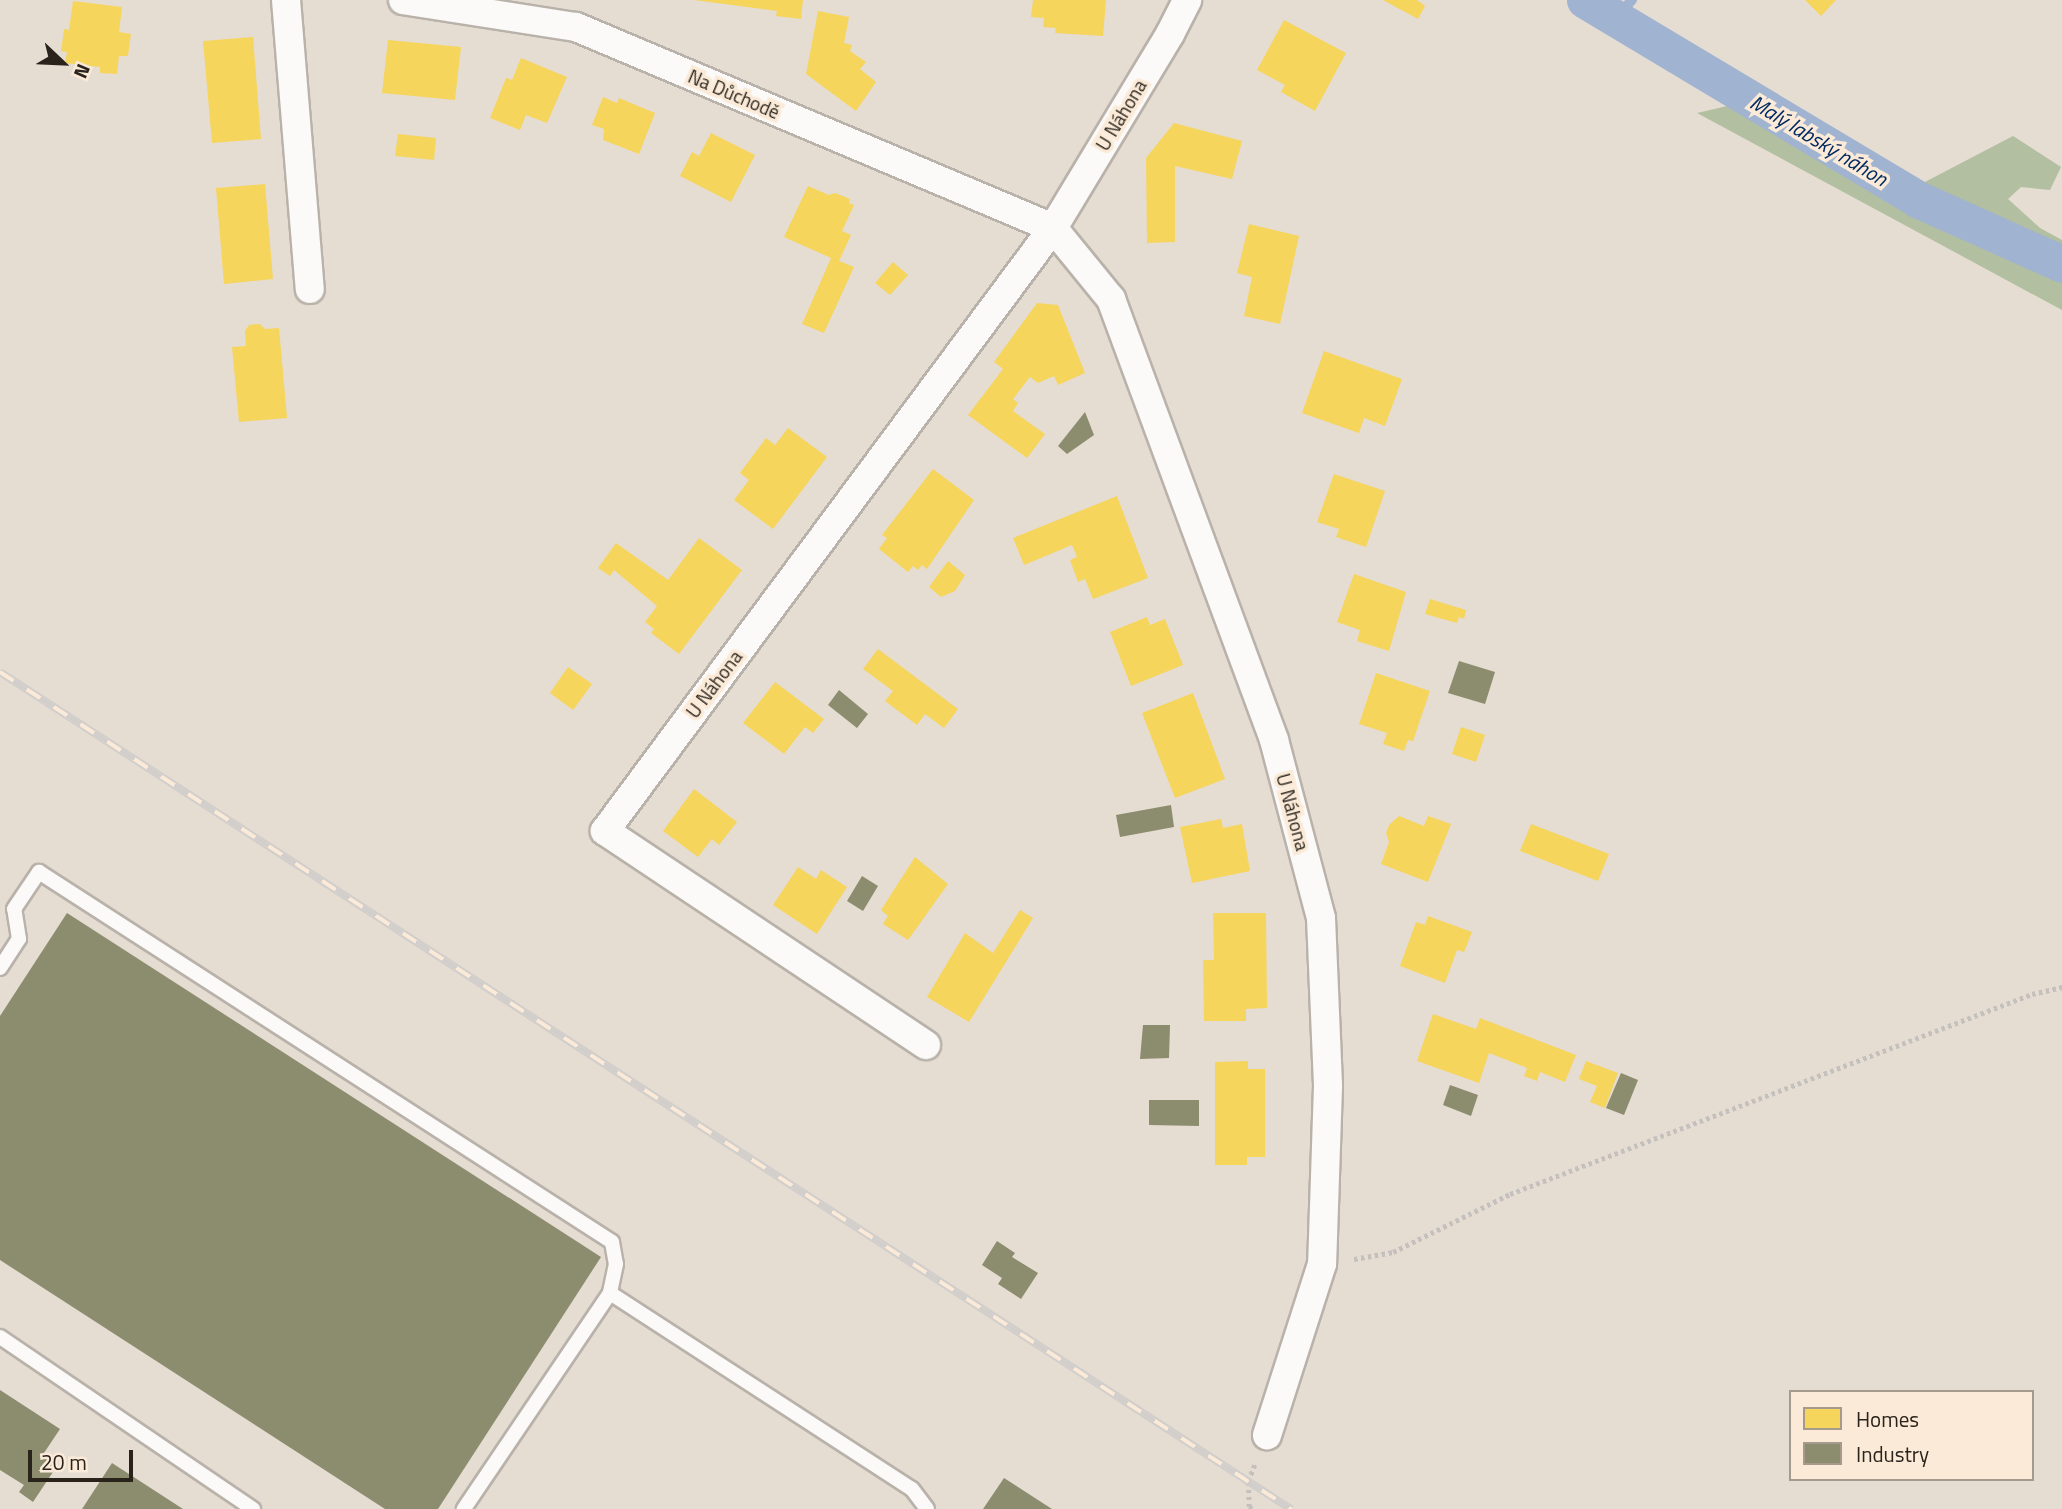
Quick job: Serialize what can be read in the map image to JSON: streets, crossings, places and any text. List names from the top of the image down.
{
  "streets": {
    "street": ["Na Důchodě", "U Náhona"]
  },
  "crossings": [
    ["Na Důchodě", "U Náhona"]
  ],
  "water": ["Malý labský náhon"],
  "legend": ["Homes", "Industry"],
  "scale_bar": "20 m",
  "north": "bottom right"
}
